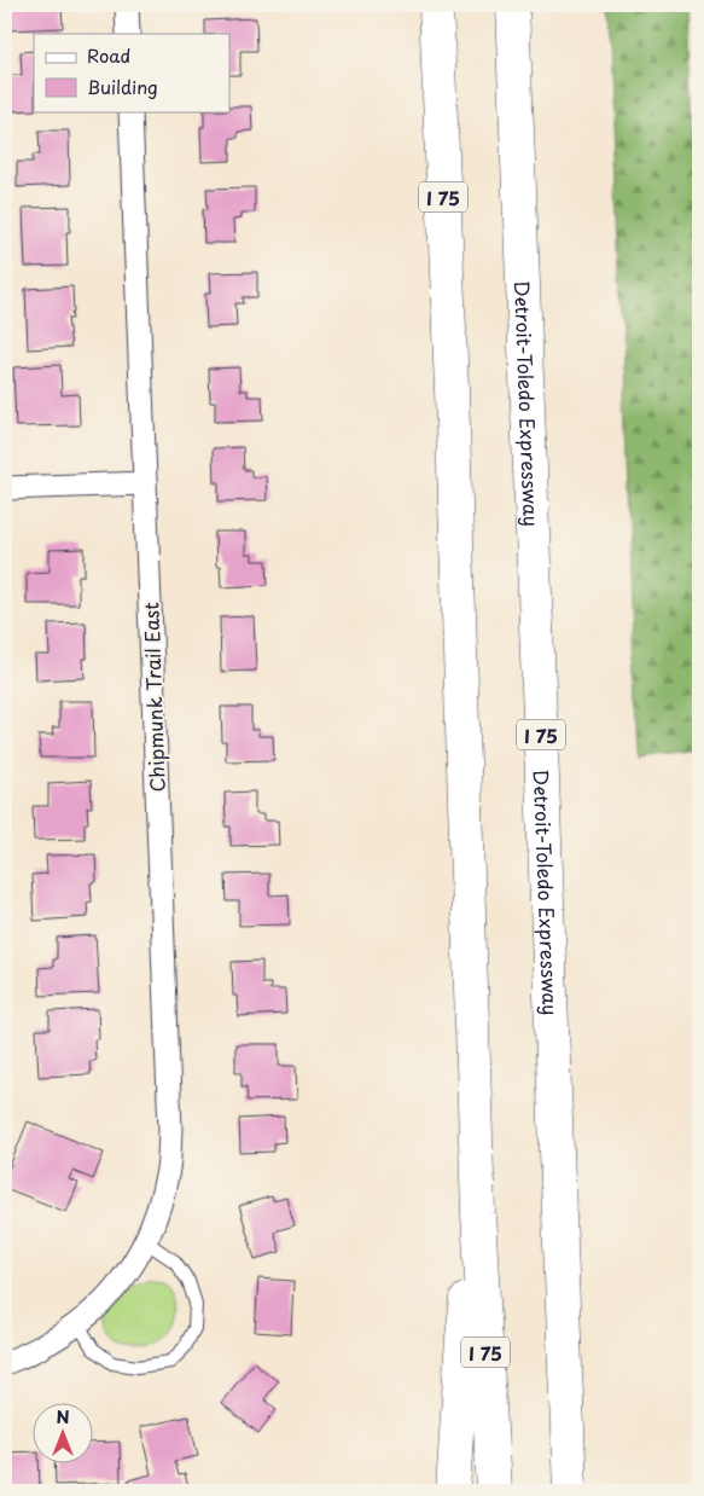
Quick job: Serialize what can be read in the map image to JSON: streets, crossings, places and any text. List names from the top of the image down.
{
  "streets": {
    "highway": ["I 75", "Detroit-Toledo Expressway"],
    "street": ["Chipmunk Trail East"]
  },
  "legend": ["Road", "Building"],
  "north": "top"
}
